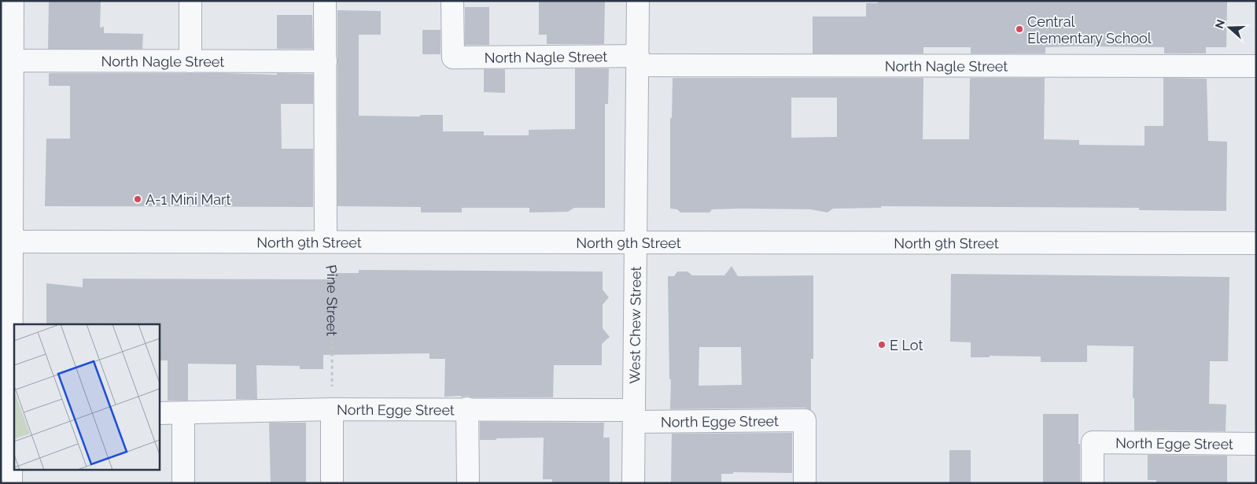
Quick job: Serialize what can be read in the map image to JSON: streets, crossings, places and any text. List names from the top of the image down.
{
  "streets": {
    "street": [
      "North Nagle Street",
      "North 9th Street",
      "West Chew Street",
      "North Egge Street"
    ],
    "path": ["Pine Street"]
  },
  "crossings": [
    ["North Nagle Street", "West Chew Street"],
    ["North 9th Street", "Pine Street"],
    ["North 9th Street", "West Chew Street"],
    ["Pine Street", "North Egge Street"],
    ["West Chew Street", "North Egge Street"]
  ],
  "places": ["Central Elementary School", "A-1 Mini Mart", "E Lot"],
  "north": "left"
}
